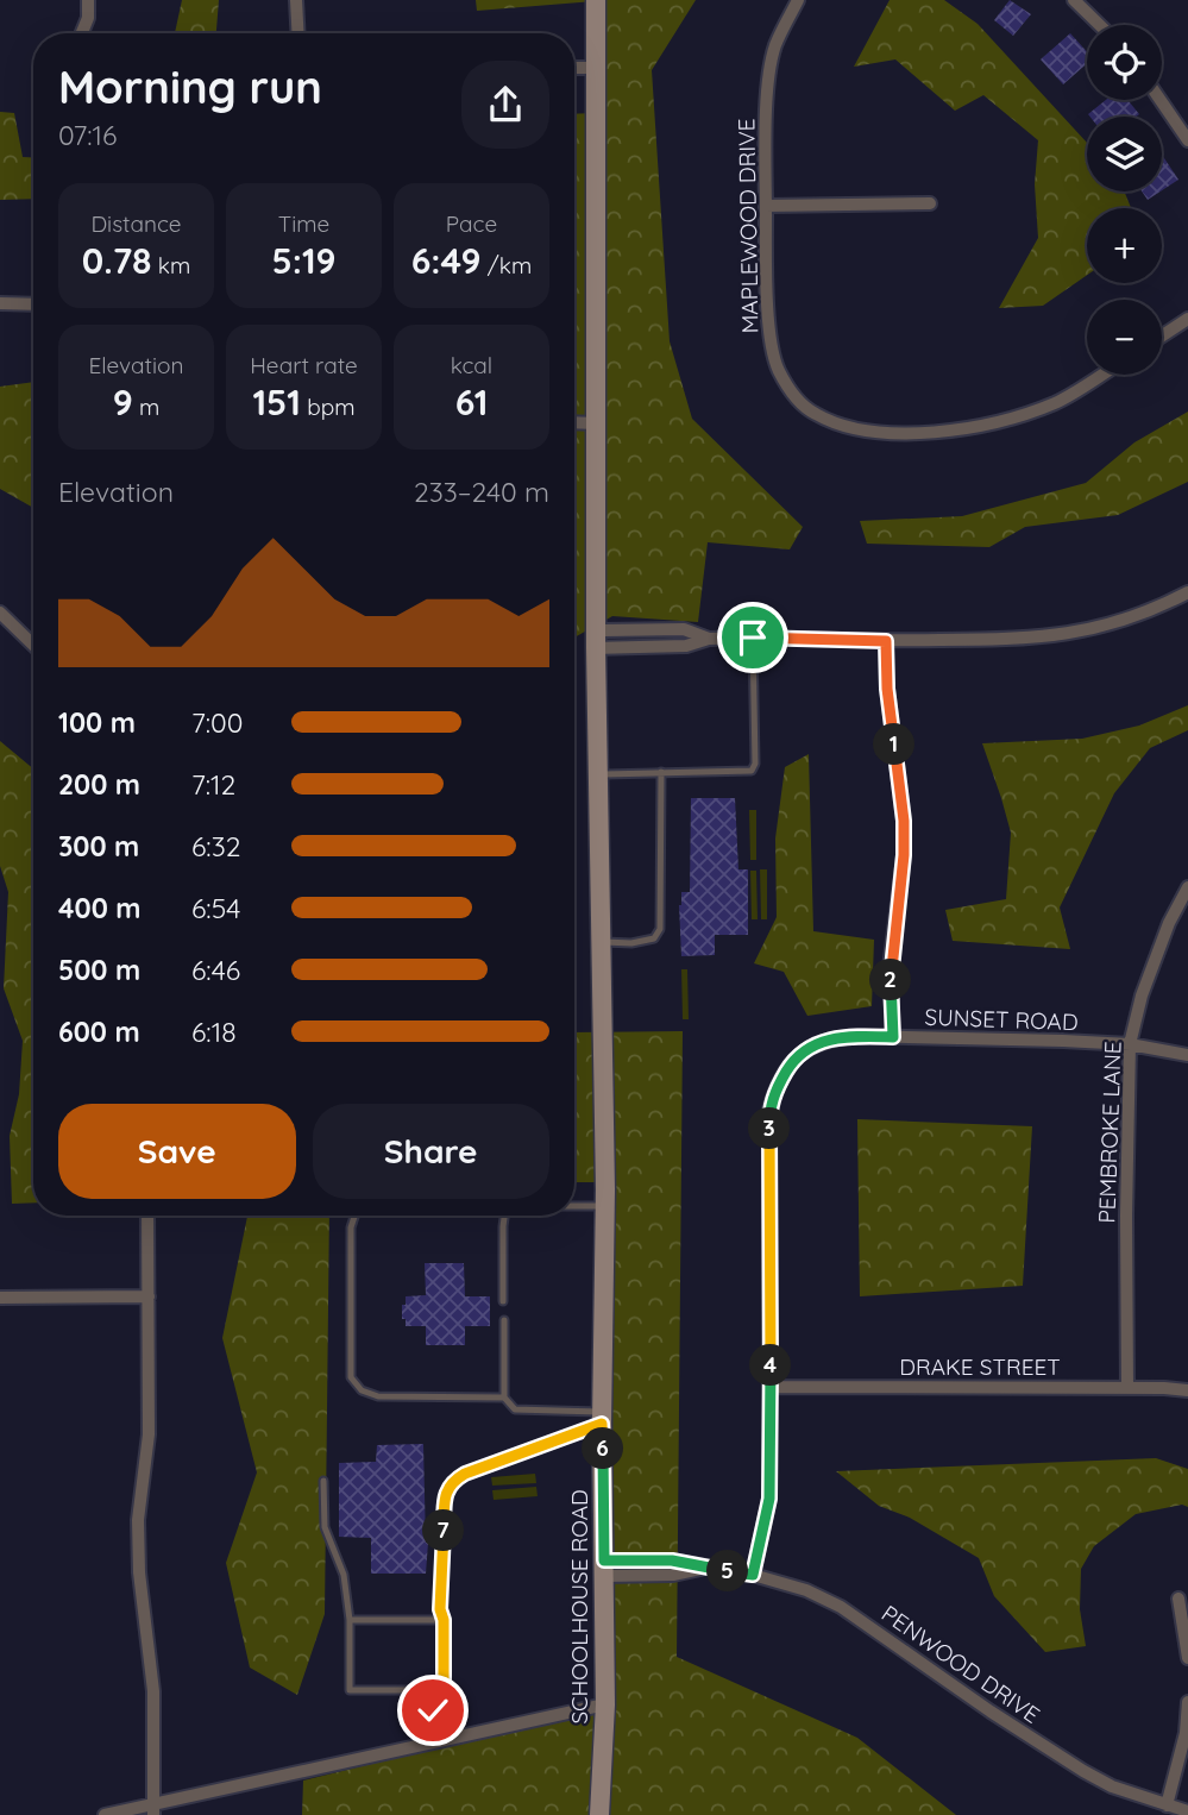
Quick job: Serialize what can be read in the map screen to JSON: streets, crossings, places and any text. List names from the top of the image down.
{
  "streets": {
    "street": [
      "MAPLEWOOD DRIVE",
      "SUNSET ROAD",
      "PEMBROKE LANE",
      "DRAKE STREET",
      "SCHOOLHOUSE ROAD",
      "PENWOOD DRIVE"
    ]
  },
  "crossings": [
    ["SUNSET ROAD", "PEMBROKE LANE"],
    ["SUNSET ROAD", "DRAKE STREET"],
    ["SUNSET ROAD", "PENWOOD DRIVE"],
    ["PEMBROKE LANE", "DRAKE STREET"],
    ["SCHOOLHOUSE ROAD", "PENWOOD DRIVE"]
  ],
  "page": {
    "map_buttons": ["+", "−"],
    "heading": ["Morning run", "07:16"],
    "stats": [
      ["Distance", "0.78 km"],
      ["Time", "5:19"],
      ["Pace", "6:49 /km"],
      ["Elevation", "9 m"],
      ["Heart rate", "151 bpm"],
      ["kcal", "61"]
    ],
    "chart": ["Elevation", "233–240 m"],
    "list": [
      {
        "name": "100 m",
        "note": "7:00"
      },
      {
        "name": "200 m",
        "note": "7:12"
      },
      {
        "name": "300 m",
        "note": "6:32"
      },
      {
        "name": "400 m",
        "note": "6:54"
      },
      {
        "name": "500 m",
        "note": "6:46"
      },
      {
        "name": "600 m",
        "note": "6:18"
      }
    ],
    "pins": [
      "1",
      "2",
      "3",
      "4",
      "6",
      "7",
      "5"
    ],
    "buttons": ["Save", "Share"]
  }
}
